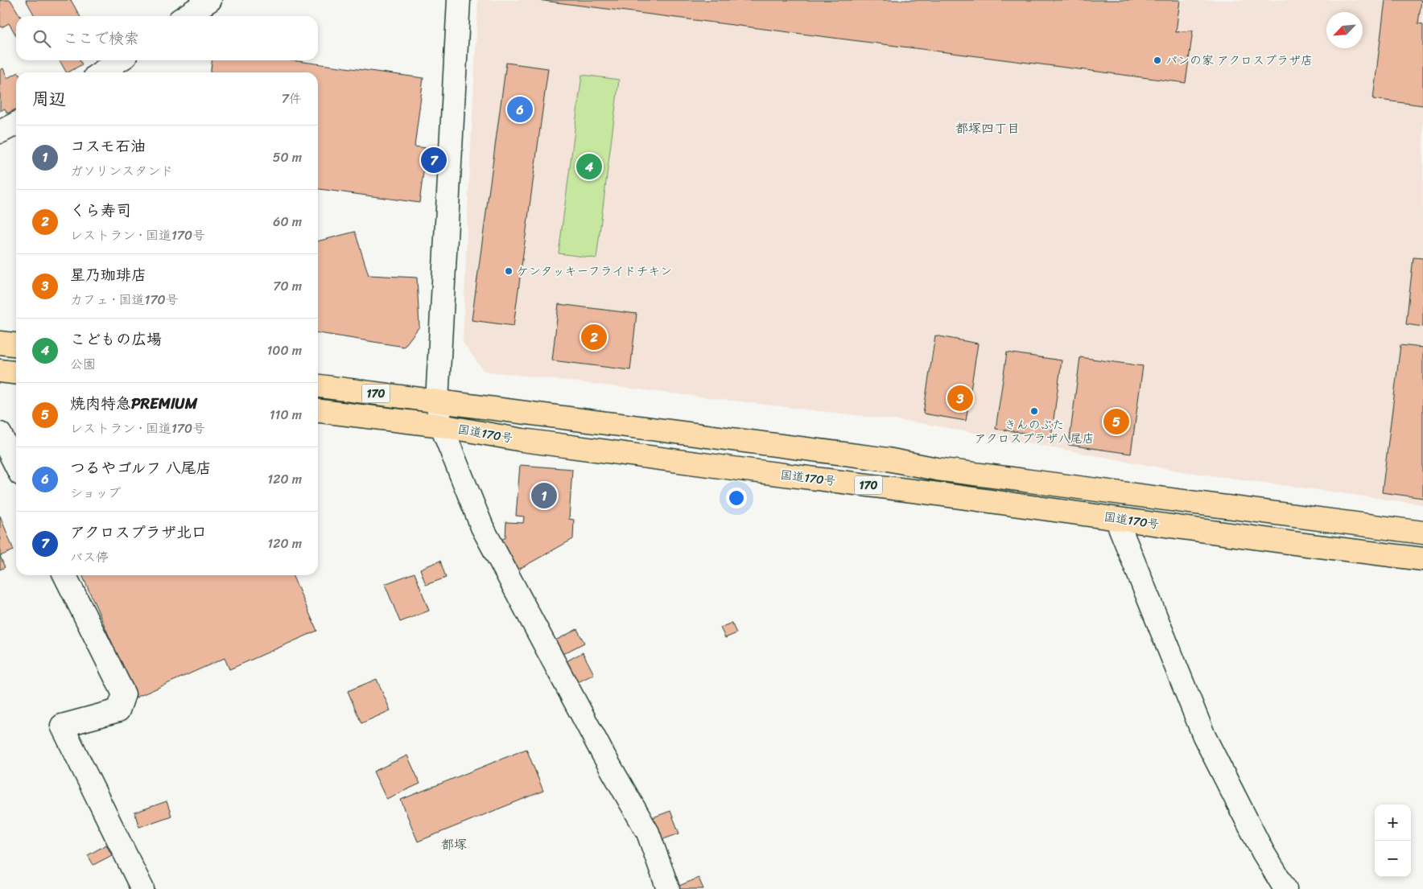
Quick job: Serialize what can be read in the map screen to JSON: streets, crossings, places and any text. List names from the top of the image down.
{
  "streets": {
    "highway": ["170", "国道170号"]
  },
  "districts": ["都塚四丁目", "都塚"],
  "places": ["パンの家 アクロスプラザ店", "ケンタッキーフライドチキン", "きんのぶた アクロスプラザ八尾店"],
  "north": "bottom left",
  "page": {
    "search": "ここで検索",
    "heading": ["周辺", "7件"],
    "pins": [
      "6",
      "7",
      "4",
      "2",
      "3",
      "5",
      "1"
    ],
    "list": [
      {
        "mark": "1",
        "name": "コスモ石油",
        "note": "ガソリンスタンド",
        "value": "50 m"
      },
      {
        "mark": "2",
        "name": "くら寿司",
        "note": "レストラン · 国道170号",
        "value": "60 m"
      },
      {
        "mark": "3",
        "name": "星乃珈琲店",
        "note": "カフェ · 国道170号",
        "value": "70 m"
      },
      {
        "mark": "4",
        "name": "こどもの広場",
        "note": "公園",
        "value": "100 m"
      },
      {
        "mark": "5",
        "name": "焼肉特急PREMIUM",
        "note": "レストラン · 国道170号",
        "value": "110 m"
      },
      {
        "mark": "6",
        "name": "つるやゴルフ 八尾店",
        "note": "ショップ",
        "value": "120 m"
      },
      {
        "mark": "7",
        "name": "アクロスプラザ北口",
        "note": "バス停",
        "value": "120 m"
      }
    ],
    "map_buttons": ["+", "−"]
  }
}
